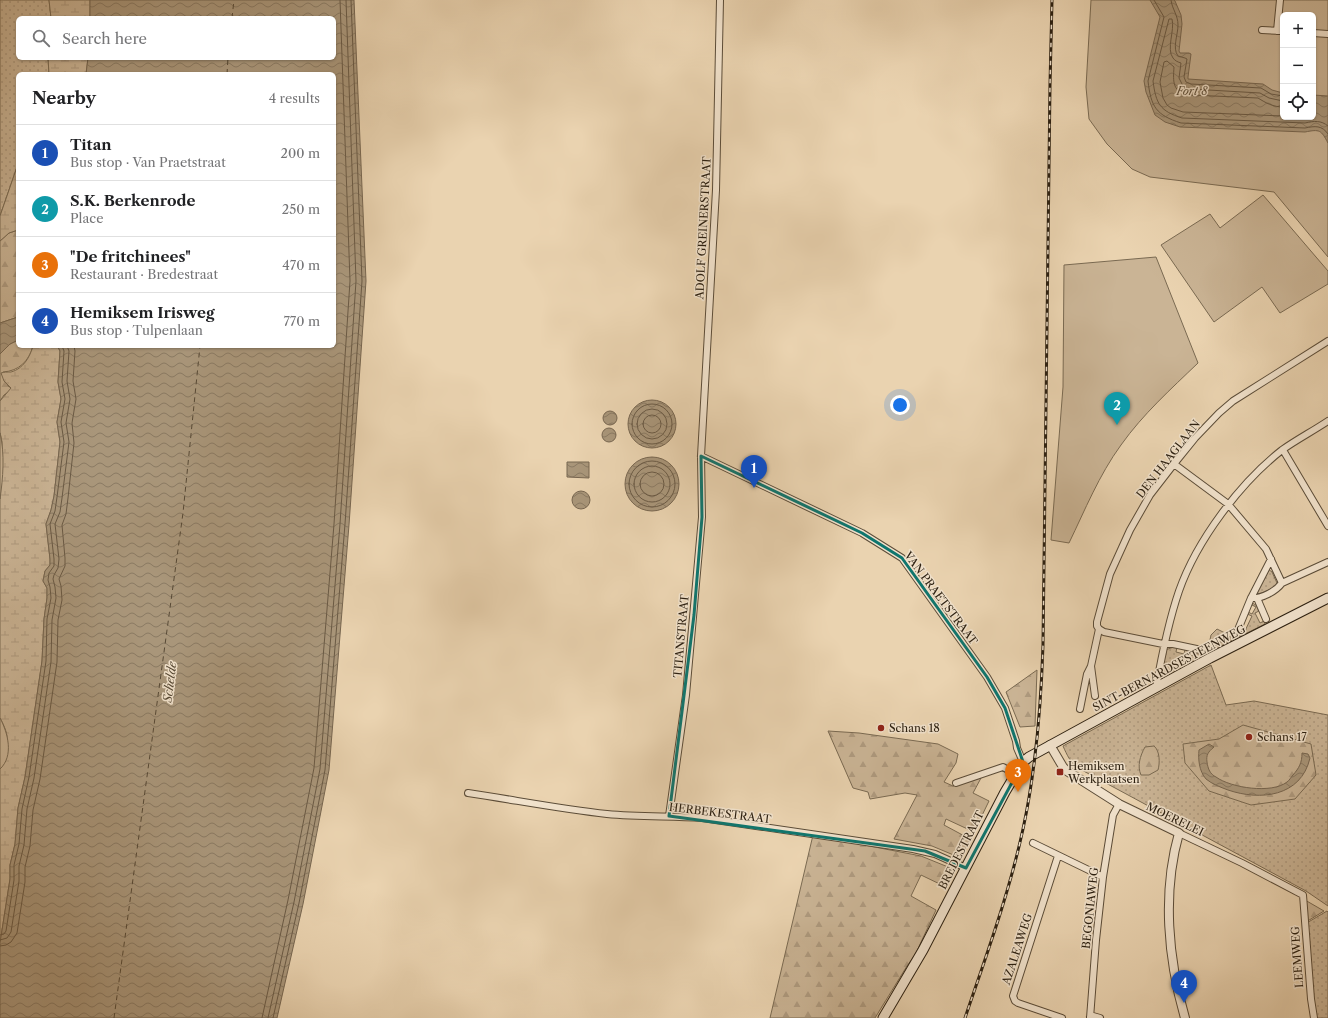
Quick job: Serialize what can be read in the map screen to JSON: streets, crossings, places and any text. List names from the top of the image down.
{
  "streets": {
    "main road": ["SINT-BERNARDSESTEENWEG", "BREDESTRAAT"],
    "street": [
      "ADOLF GREINERSTRAAT",
      "DEN HAAGLAAN",
      "VAN PRAETSTRAAT",
      "TITANSTRAAT",
      "HERBEKESTRAAT",
      "MOERELEI",
      "BEGONIAWEG",
      "AZALEAWEG",
      "LEEMWEG"
    ]
  },
  "crossings": [
    ["ADOLF GREINERSTRAAT", "VAN PRAETSTRAAT"],
    ["ADOLF GREINERSTRAAT", "TITANSTRAAT"],
    ["VAN PRAETSTRAAT", "TITANSTRAAT"],
    ["VAN PRAETSTRAAT", "SINT-BERNARDSESTEENWEG"],
    ["VAN PRAETSTRAAT", "BREDESTRAAT"],
    ["TITANSTRAAT", "HERBEKESTRAAT"],
    ["SINT-BERNARDSESTEENWEG", "MOERELEI"],
    ["SINT-BERNARDSESTEENWEG", "BREDESTRAAT"],
    ["HERBEKESTRAAT", "BREDESTRAAT"],
    ["MOERELEI", "BEGONIAWEG"],
    ["MOERELEI", "LEEMWEG"]
  ],
  "water": ["Schelde"],
  "parks": ["Fort 8"],
  "places": {
    "other": ["Schans 18", "Schans 17"],
    "transit": ["Hemiksem Werkplaatsen"]
  },
  "page": {
    "map_buttons": ["+", "−"],
    "search": "Search here",
    "heading": ["Nearby", "4 results"],
    "list": [
      {
        "mark": "1",
        "name": "Titan",
        "note": "Bus stop · Van Praetstraat",
        "value": "200 m"
      },
      {
        "mark": "2",
        "name": "S.K. Berkenrode",
        "note": "Place",
        "value": "250 m"
      },
      {
        "mark": "3",
        "name": "\"De fritchinees\"",
        "note": "Restaurant · Bredestraat",
        "value": "470 m"
      },
      {
        "mark": "4",
        "name": "Hemiksem Irisweg",
        "note": "Bus stop · Tulpenlaan",
        "value": "770 m"
      }
    ],
    "pins": [
      "2",
      "1",
      "3",
      "4"
    ]
  }
}
